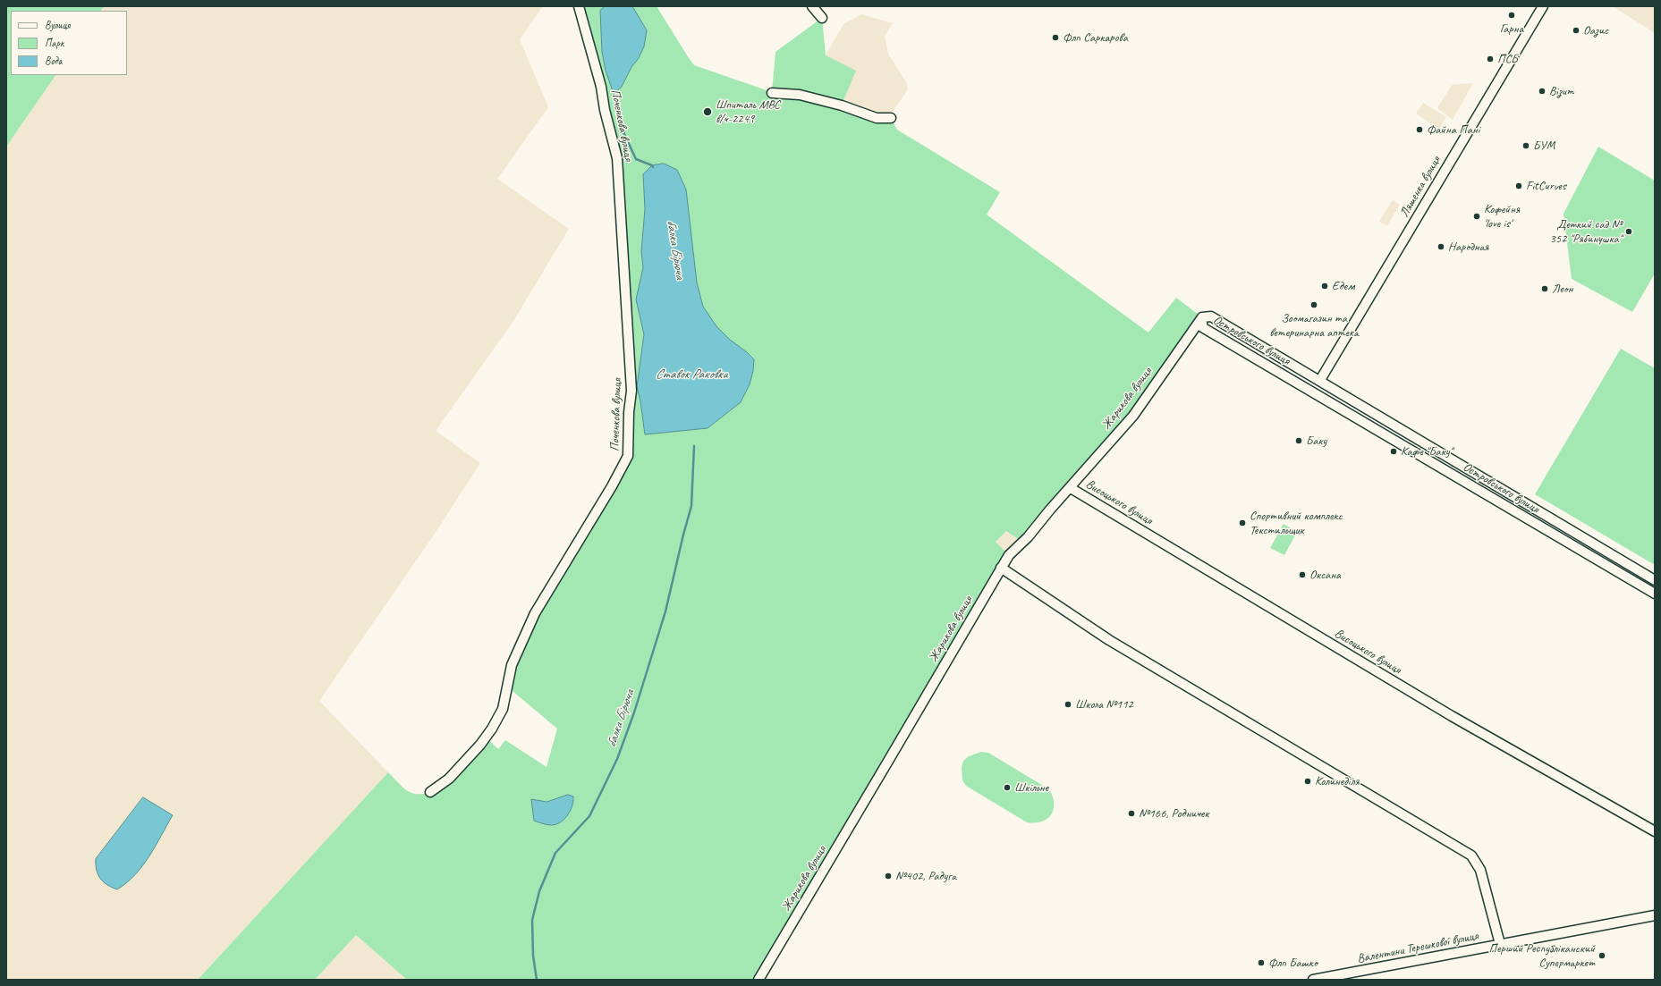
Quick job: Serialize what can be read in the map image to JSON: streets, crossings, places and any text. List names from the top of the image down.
{
  "streets": {
    "street": [
      "Поченкова вулиця",
      "Ляшенка вулиця",
      "Островського вулиця",
      "Жарикова вулиця",
      "Висоцького вулиця",
      "Валентини Терешкової вулиця"
    ]
  },
  "crossings": [
    ["Ляшенка вулиця", "Островського вулиця"],
    ["Островського вулиця", "Жарикова вулиця"],
    ["Жарикова вулиця", "Висоцького вулиця"]
  ],
  "water": ["балка Бірюча", "Ставок Раковка"],
  "places": [
    "Гарна",
    "Оазис",
    "Флп Саркарова",
    "ПСБ",
    "Візит",
    "Шпиталь МВС в/ч-2249",
    "Файна Пані",
    "БУМ",
    "FitCurves",
    "Кофейня 'love is'",
    "Деткий сад № 352 \"Рябинушка\"",
    "Народная",
    "Едем",
    "Леон",
    "Зоомагазин та ветеринарна аптека",
    "Баку",
    "Кафе \"Баку\"",
    "Спортивний комплекс Текстильщик",
    "Оксана",
    "Школа №112",
    "Колинеділя",
    "Шкільне",
    "№166, Родничек",
    "№402, Радуга",
    "Перший Республiканский Супермаркет",
    "Флп Башко"
  ],
  "legend": ["Вулиця", "Парк", "Вода"]
}
